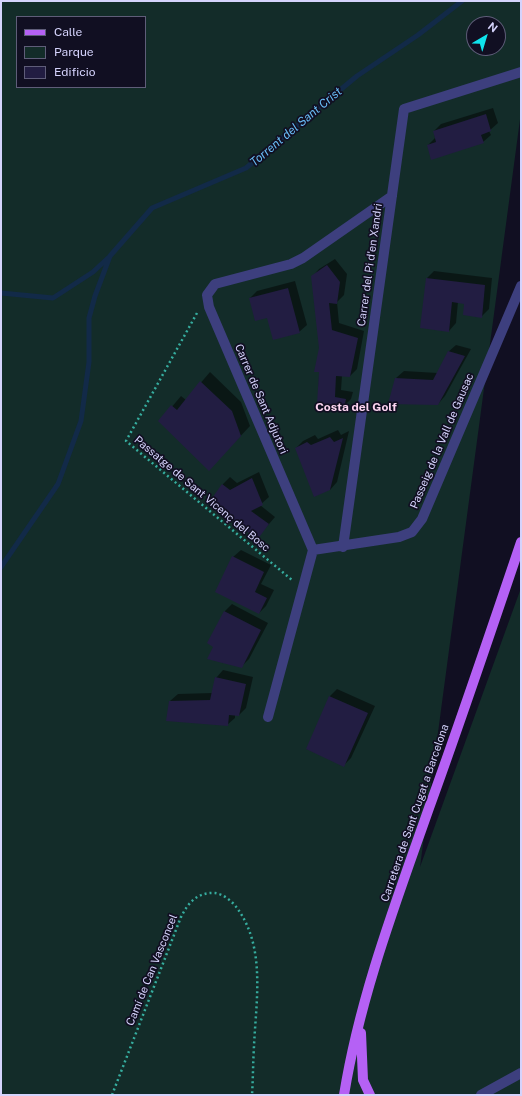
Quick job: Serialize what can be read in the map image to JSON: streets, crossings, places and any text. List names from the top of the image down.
{
  "streets": {
    "main road": ["Carretera de Sant Cugat a Barcelona"],
    "street": ["Carrer del Pi d'en Xandri", "Carrer de Sant Adjutori", "Passeig de la Vall de Gausac"],
    "path": ["Passatge de Sant Vicenç del Bosc", "Camí de Can Vasconcel"]
  },
  "crossings": [
    ["Carrer del Pi d'en Xandri", "Passeig de la Vall de Gausac"],
    ["Carrer de Sant Adjutori", "Passeig de la Vall de Gausac"],
    ["Carrer de Sant Adjutori", "Passatge de Sant Vicenç del Bosc"]
  ],
  "districts": ["Costa del Golf"],
  "water": ["Torrent del Sant Crist"],
  "legend": ["Calle", "Parque", "Edificio"],
  "north": "top right"
}
